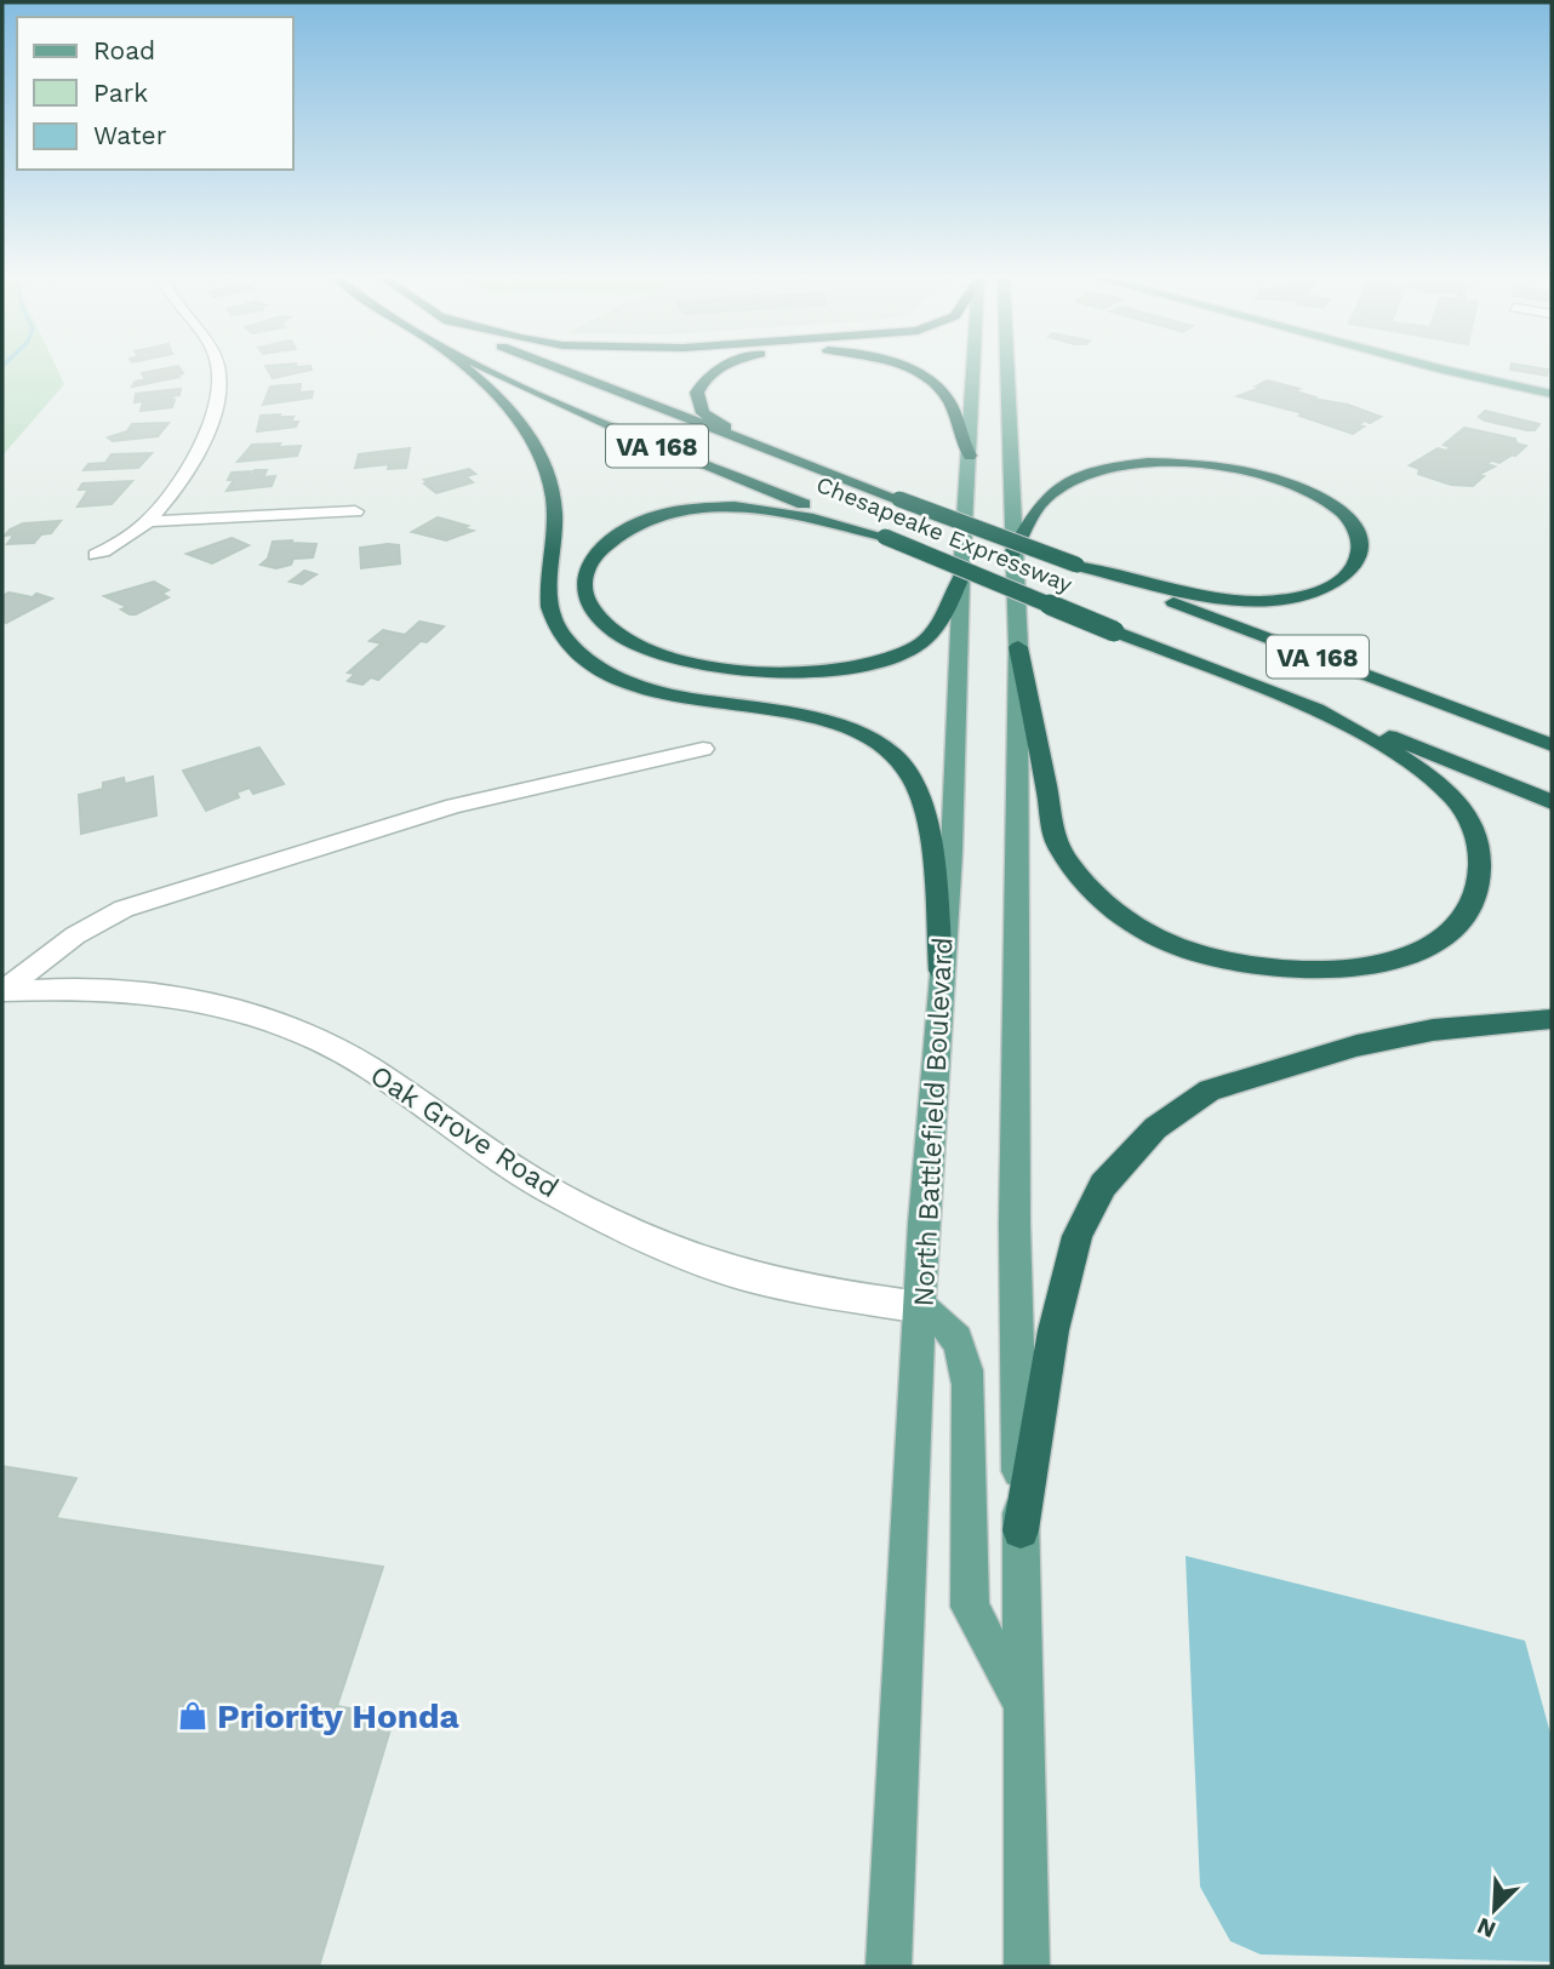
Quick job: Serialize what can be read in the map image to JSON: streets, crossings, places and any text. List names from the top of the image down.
{
  "streets": {
    "highway": ["VA 168", "Chesapeake Expressway"],
    "main road": ["North Battlefield Boulevard"],
    "street": ["Oak Grove Road"]
  },
  "crossings": [
    ["North Battlefield Boulevard", "Oak Grove Road"]
  ],
  "places": {
    "shop": ["Priority Honda"]
  },
  "legend": ["Road", "Park", "Water"],
  "north": "bottom left"
}
